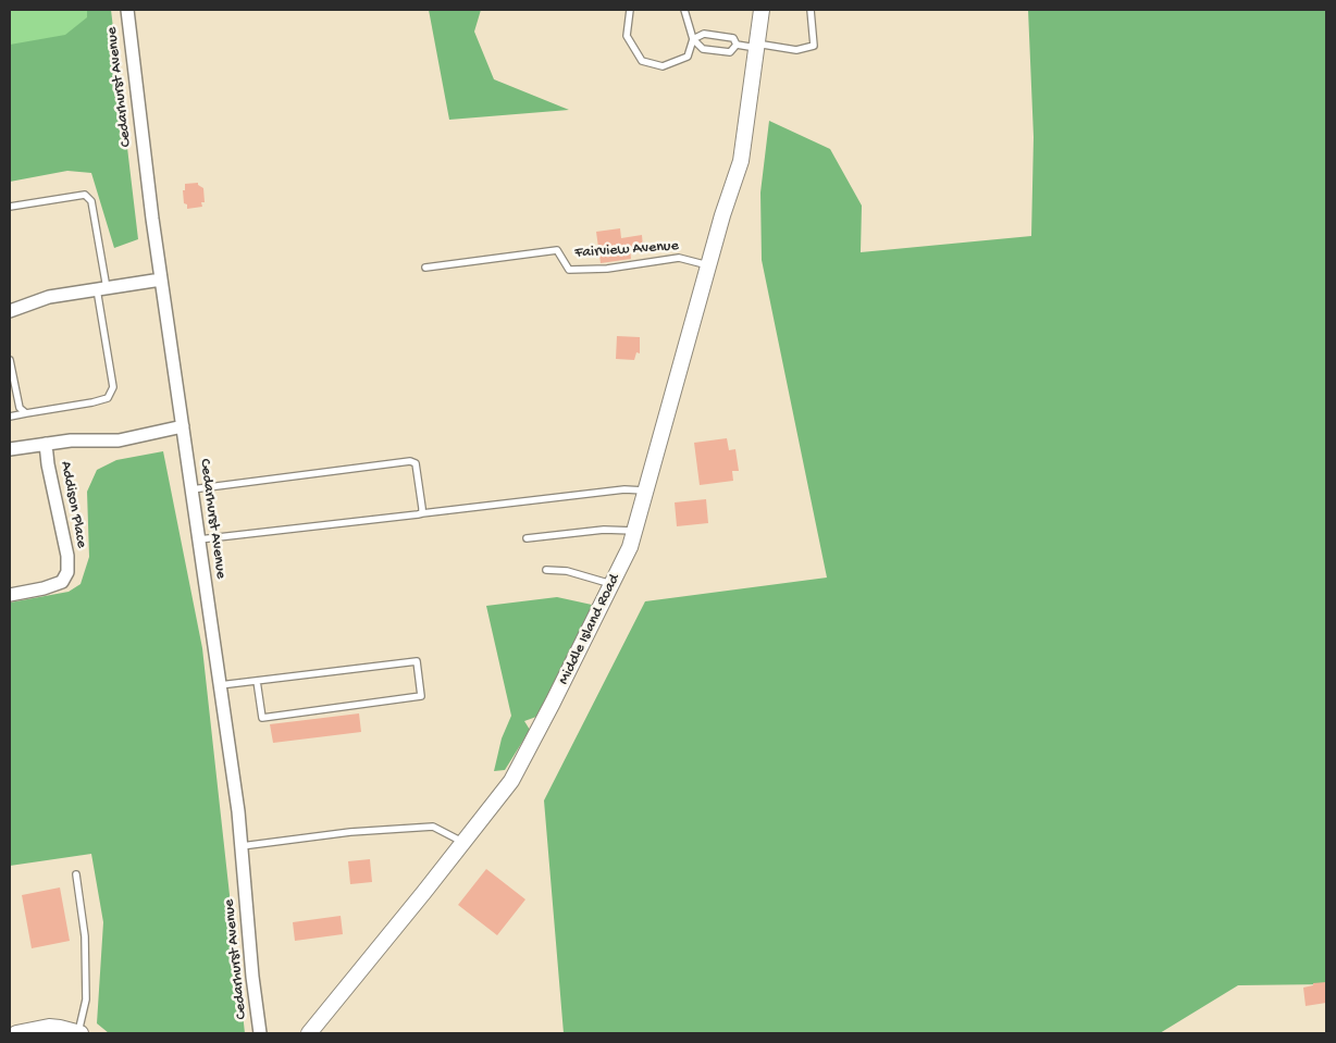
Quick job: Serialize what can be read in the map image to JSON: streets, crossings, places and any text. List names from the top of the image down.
{
  "streets": {
    "street": ["Cedarhurst Avenue", "Addison Place", "Middle Island Road"],
    "lane": ["Fairview Avenue"]
  },
  "crossings": [
    ["Cedarhurst Avenue", "Addison Place"],
    ["Fairview Avenue", "Middle Island Road"]
  ]
}
